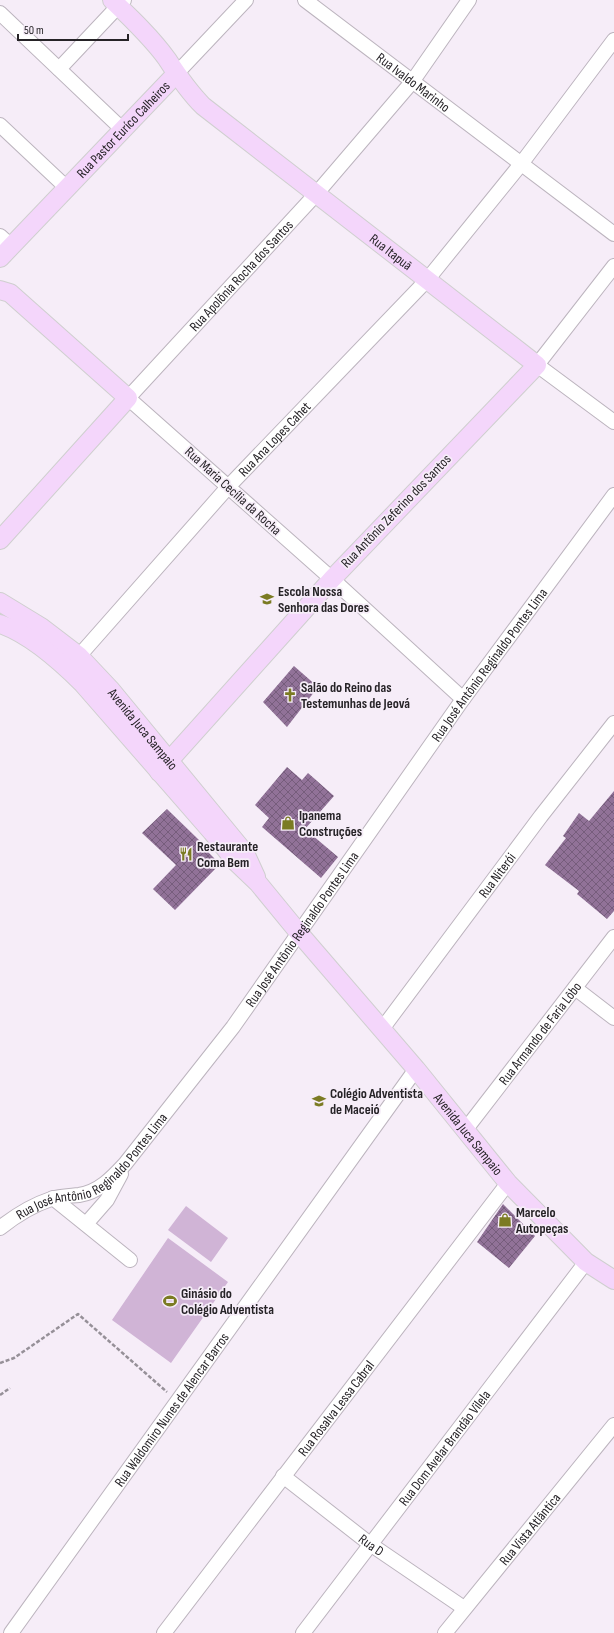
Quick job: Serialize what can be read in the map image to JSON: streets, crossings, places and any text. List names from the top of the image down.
{
  "streets": {
    "main road": [
      "Rua Pastor Euríco Calheiros",
      "Rua Itapuã",
      "Rua Apolônia Rocha dos Santos",
      "Rua Maria Cecília da Rocha",
      "Rua Antônio Zeferino dos Santos",
      "Avenida Juca Sampaio"
    ],
    "street": [
      "Rua Ivaldo Marinho",
      "Rua Ana Lopes Cahet",
      "Rua José Antônio Reginaldo Pontes Lima",
      "Rua Niterói",
      "Rua Armando de Faria Lôbo",
      "Rua Rosalva Lessa Cabral",
      "Rua Waldomiro Nunes de Alencar Barros",
      "Rua Dom Avelar Brandão Vilela",
      "Rua Vista Atlântica",
      "Rua D"
    ]
  },
  "crossings": [
    ["Rua Ivaldo Marinho", "Rua Apolônia Rocha dos Santos"],
    ["Rua Pastor Euríco Calheiros", "Rua Itapuã"],
    ["Rua Itapuã", "Rua Apolônia Rocha dos Santos"],
    ["Rua Itapuã", "Rua Ana Lopes Cahet"],
    ["Rua Itapuã", "Rua Antônio Zeferino dos Santos"],
    ["Rua Apolônia Rocha dos Santos", "Rua Maria Cecília da Rocha"],
    ["Rua Ana Lopes Cahet", "Rua Maria Cecília da Rocha"],
    ["Rua Ana Lopes Cahet", "Avenida Juca Sampaio"],
    ["Rua Maria Cecília da Rocha", "Rua Antônio Zeferino dos Santos"],
    ["Rua Maria Cecília da Rocha", "Rua José Antônio Reginaldo Pontes Lima"],
    ["Rua Antônio Zeferino dos Santos", "Avenida Juca Sampaio"],
    ["Rua José Antônio Reginaldo Pontes Lima", "Avenida Juca Sampaio"],
    ["Avenida Juca Sampaio", "Rua Niterói"],
    ["Avenida Juca Sampaio", "Rua Armando de Faria Lôbo"],
    ["Avenida Juca Sampaio", "Rua Rosalva Lessa Cabral"],
    ["Avenida Juca Sampaio", "Rua Waldomiro Nunes de Alencar Barros"],
    ["Avenida Juca Sampaio", "Rua Dom Avelar Brandão Vilela"],
    ["Rua Rosalva Lessa Cabral", "Rua D"],
    ["Rua Dom Avelar Brandão Vilela", "Rua D"],
    ["Rua Vista Atlântica", "Rua D"]
  ],
  "places": {
    "school or university": ["Escola Nossa Senhora das Dores", "Colégio Adventista de Maceió"],
    "church": ["Salão do Reino das Testemunhas de Jeová"],
    "shop": ["Ipanema Construções", "Marcelo Autopeças"],
    "restaurant": ["Restaurante Coma Bem"],
    "sports": ["Ginásio do Colégio Adventista"]
  },
  "scale_bar": "50 m"
}
